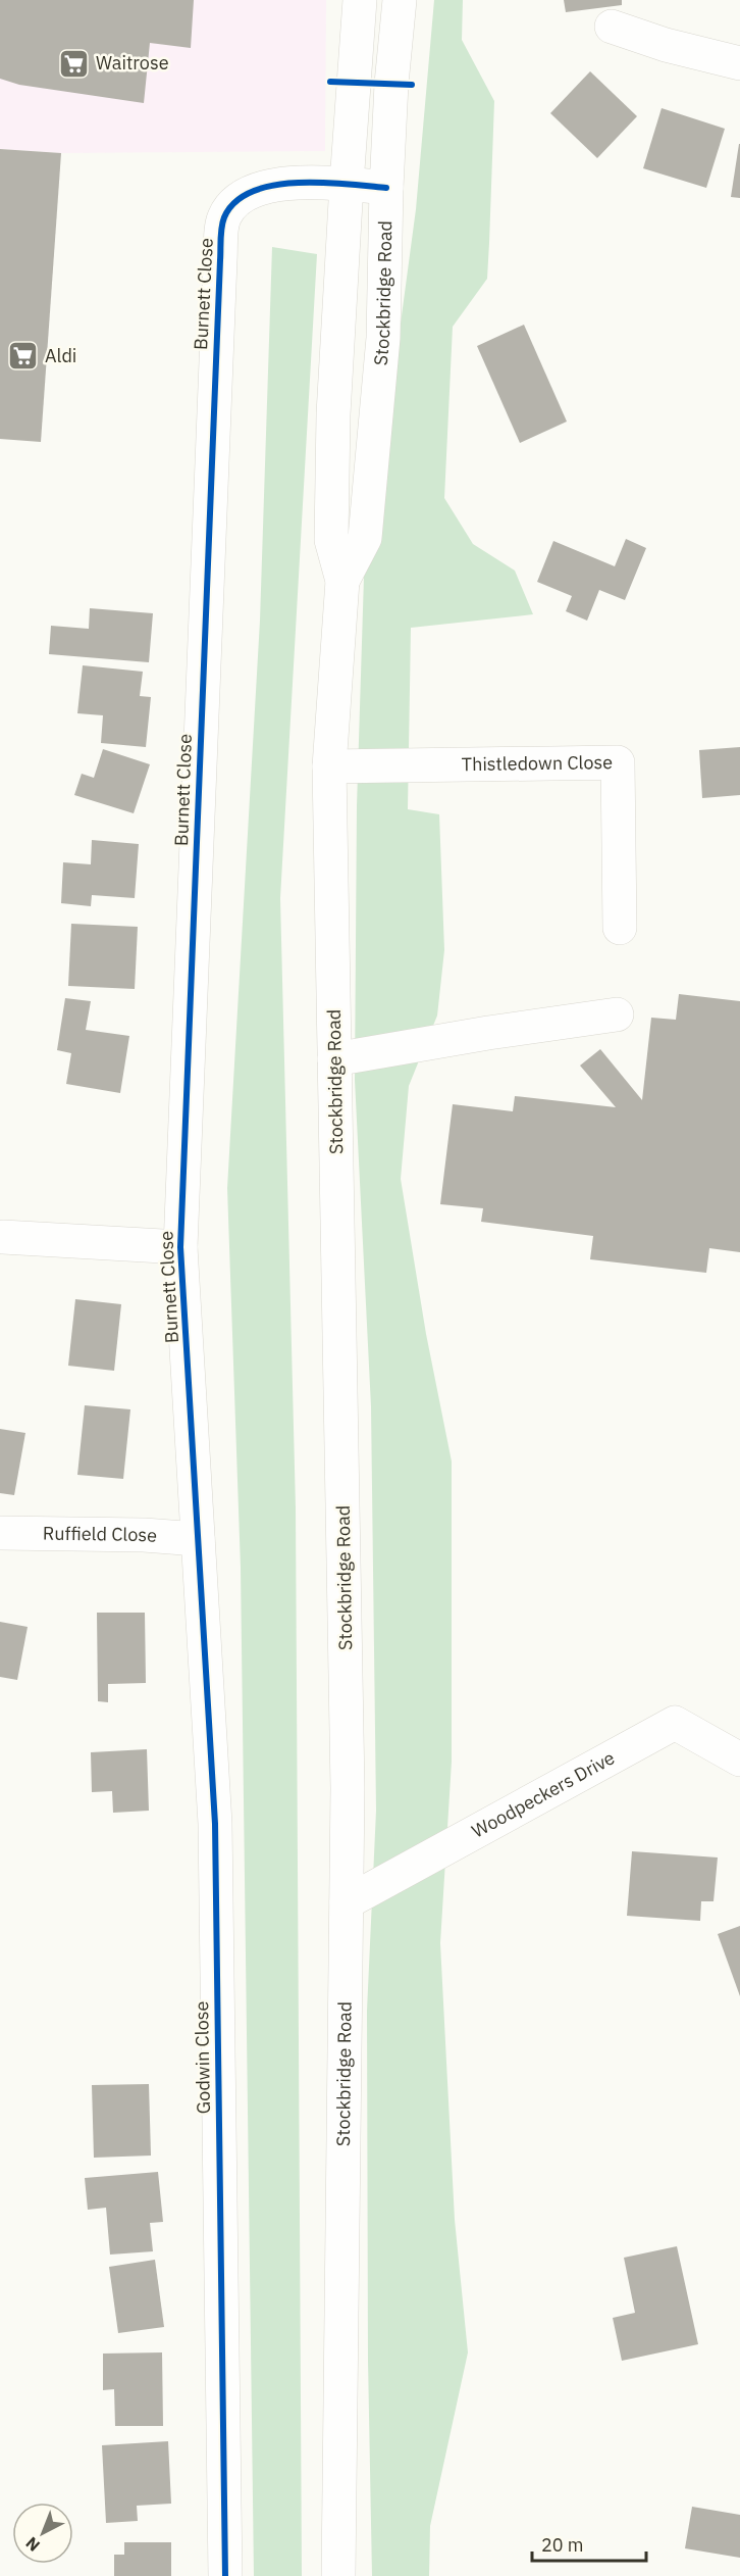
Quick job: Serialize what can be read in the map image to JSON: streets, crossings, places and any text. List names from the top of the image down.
{
  "streets": {
    "street": [
      "Stockbridge Road",
      "Burnett Close",
      "Thistledown Close",
      "Ruffield Close",
      "Woodpeckers Drive",
      "Godwin Close"
    ]
  },
  "crossings": [
    ["Stockbridge Road", "Burnett Close"],
    ["Stockbridge Road", "Thistledown Close"],
    ["Stockbridge Road", "Woodpeckers Drive"],
    ["Burnett Close", "Ruffield Close"],
    ["Burnett Close", "Godwin Close"],
    ["Ruffield Close", "Godwin Close"]
  ],
  "places": {
    "supermarket": ["Waitrose", "Aldi"]
  },
  "scale_bar": "20 m",
  "north": "bottom left"
}
